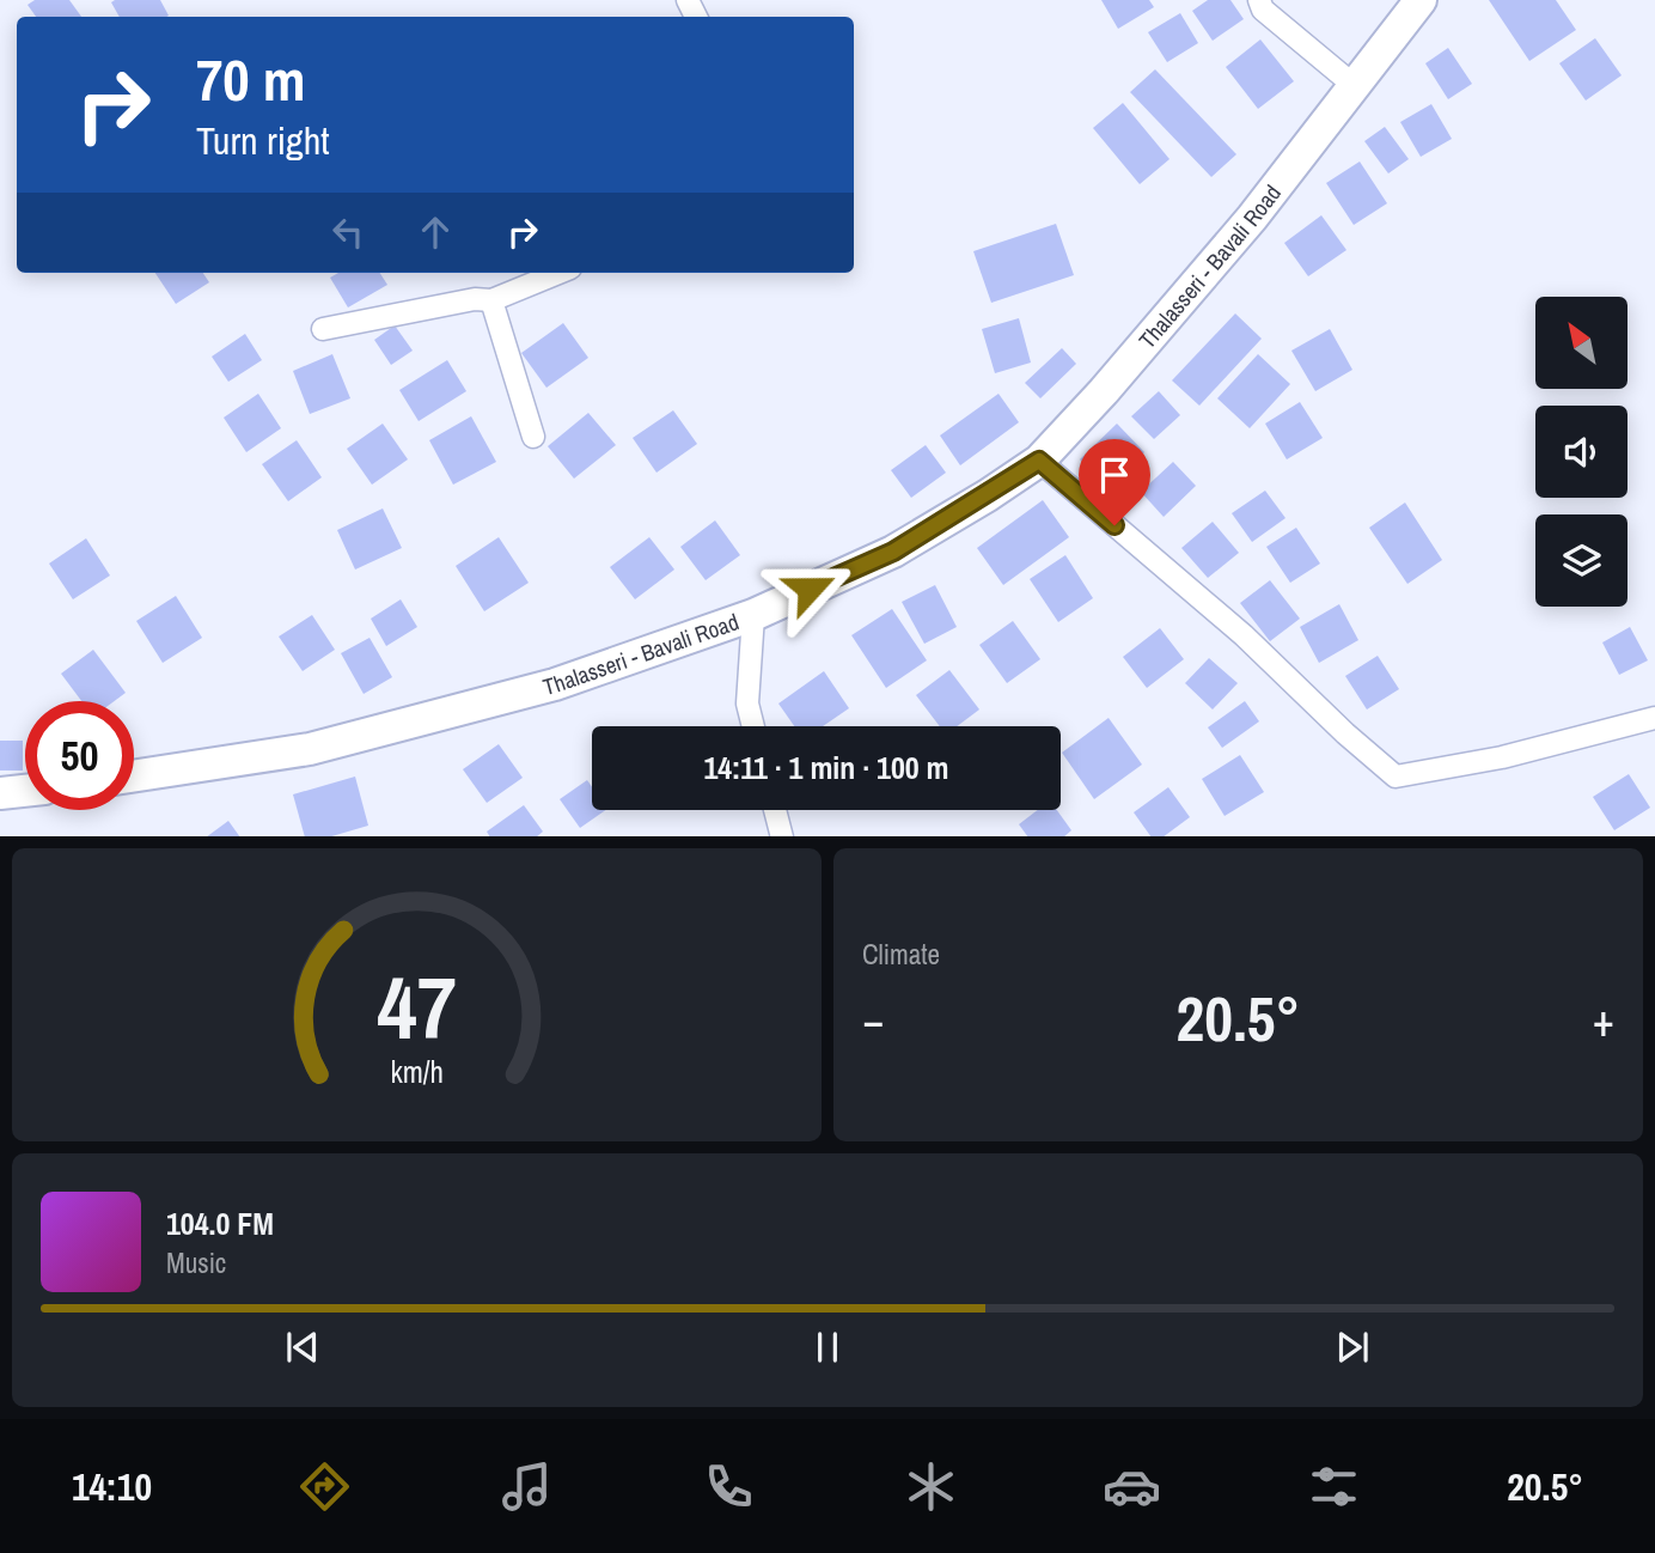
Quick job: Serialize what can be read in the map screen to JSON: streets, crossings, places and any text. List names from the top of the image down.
{
  "streets": {
    "main road": ["Thalasseri - Bavali Road"]
  },
  "north": "top left",
  "page": {
    "turn": ["70 m", "Turn right"],
    "limit": "50",
    "trip": "14:11 · 1 min · 100 m",
    "tile": "Climate",
    "heat": ["−", "20.5°", "+"],
    "song": ["104.0 FM", "Music"],
    "tabs": ["14:10", "20.5°"],
    "gauge": ["47", "km/h"]
  }
}
